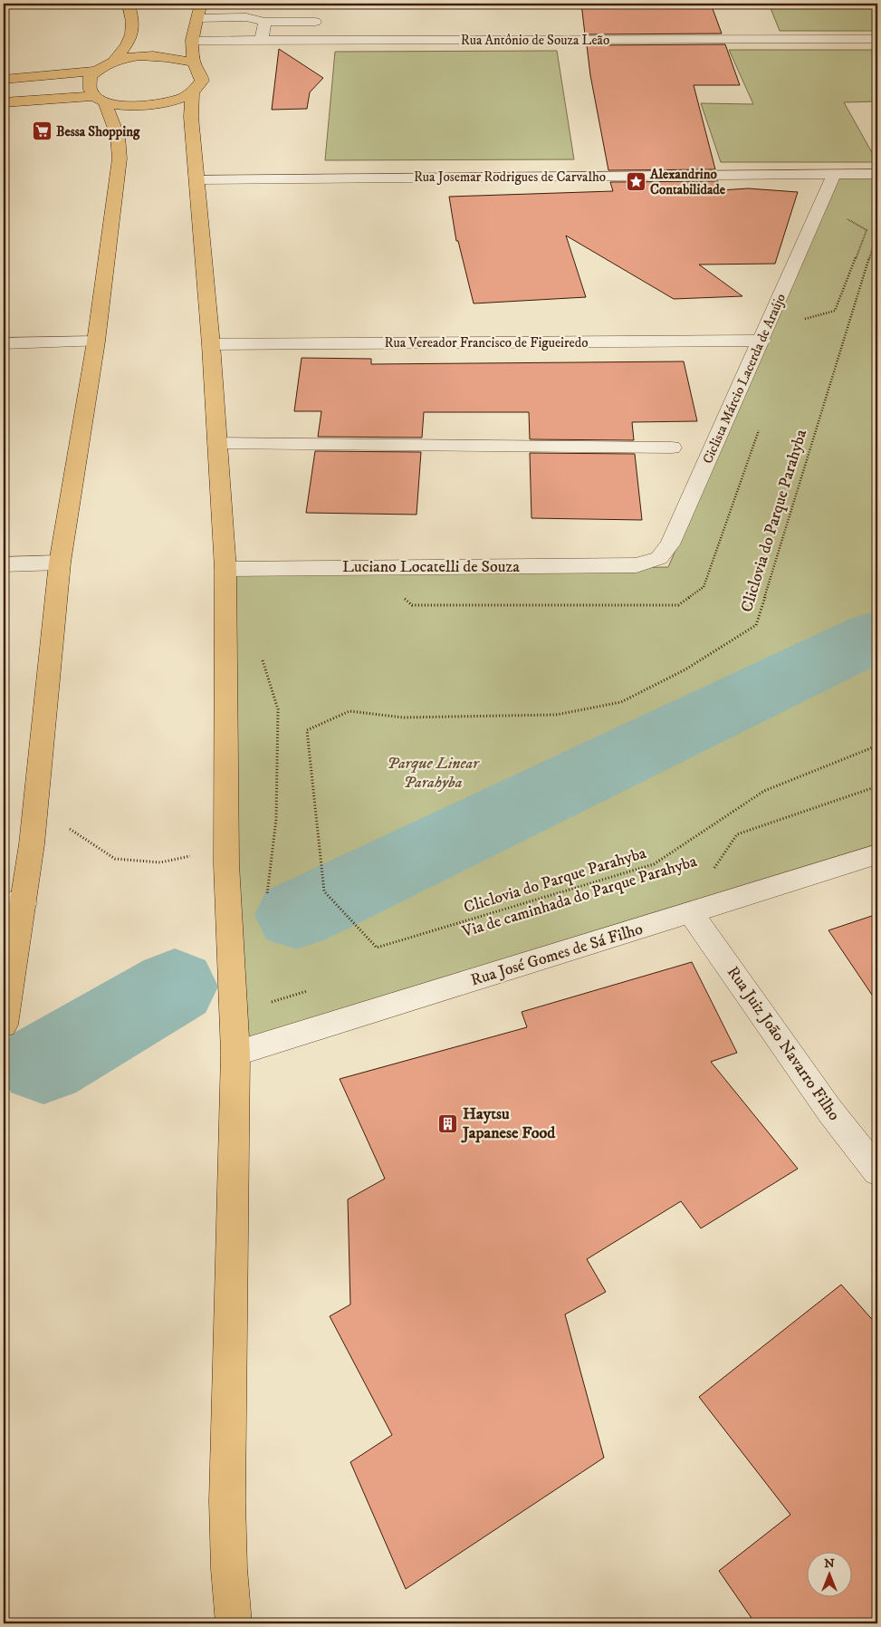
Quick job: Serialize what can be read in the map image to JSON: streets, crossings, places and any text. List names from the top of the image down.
{
  "streets": {
    "street": [
      "Rua Antônio de Souza Leão",
      "Rua Josemar Rodrigues de Carvalho",
      "Rua Vereador Francisco de Figueiredo",
      "Ciclista Márcio Lacerda de Araújo",
      "Luciano Locatelli de Souza",
      "Rua José Gomes de Sá Filho",
      "Rua Juiz João Navarro Filho"
    ],
    "path": ["Cliclovia do Parque Parahyba", "Via de caminhada do Parque Parahyba"]
  },
  "crossings": [
    ["Rua Josemar Rodrigues de Carvalho", "Ciclista Márcio Lacerda de Araújo"],
    ["Rua Vereador Francisco de Figueiredo", "Ciclista Márcio Lacerda de Araújo"],
    ["Ciclista Márcio Lacerda de Araújo", "Luciano Locatelli de Souza"],
    ["Rua José Gomes de Sá Filho", "Rua Juiz João Navarro Filho"]
  ],
  "parks": ["Parque Linear Parahyba"],
  "places": {
    "supermarket": ["Bessa Shopping"],
    "place": ["Alexandrino Contabilidade"],
    "building": ["Haytsu Japanese Food"]
  },
  "north": "top"
}
